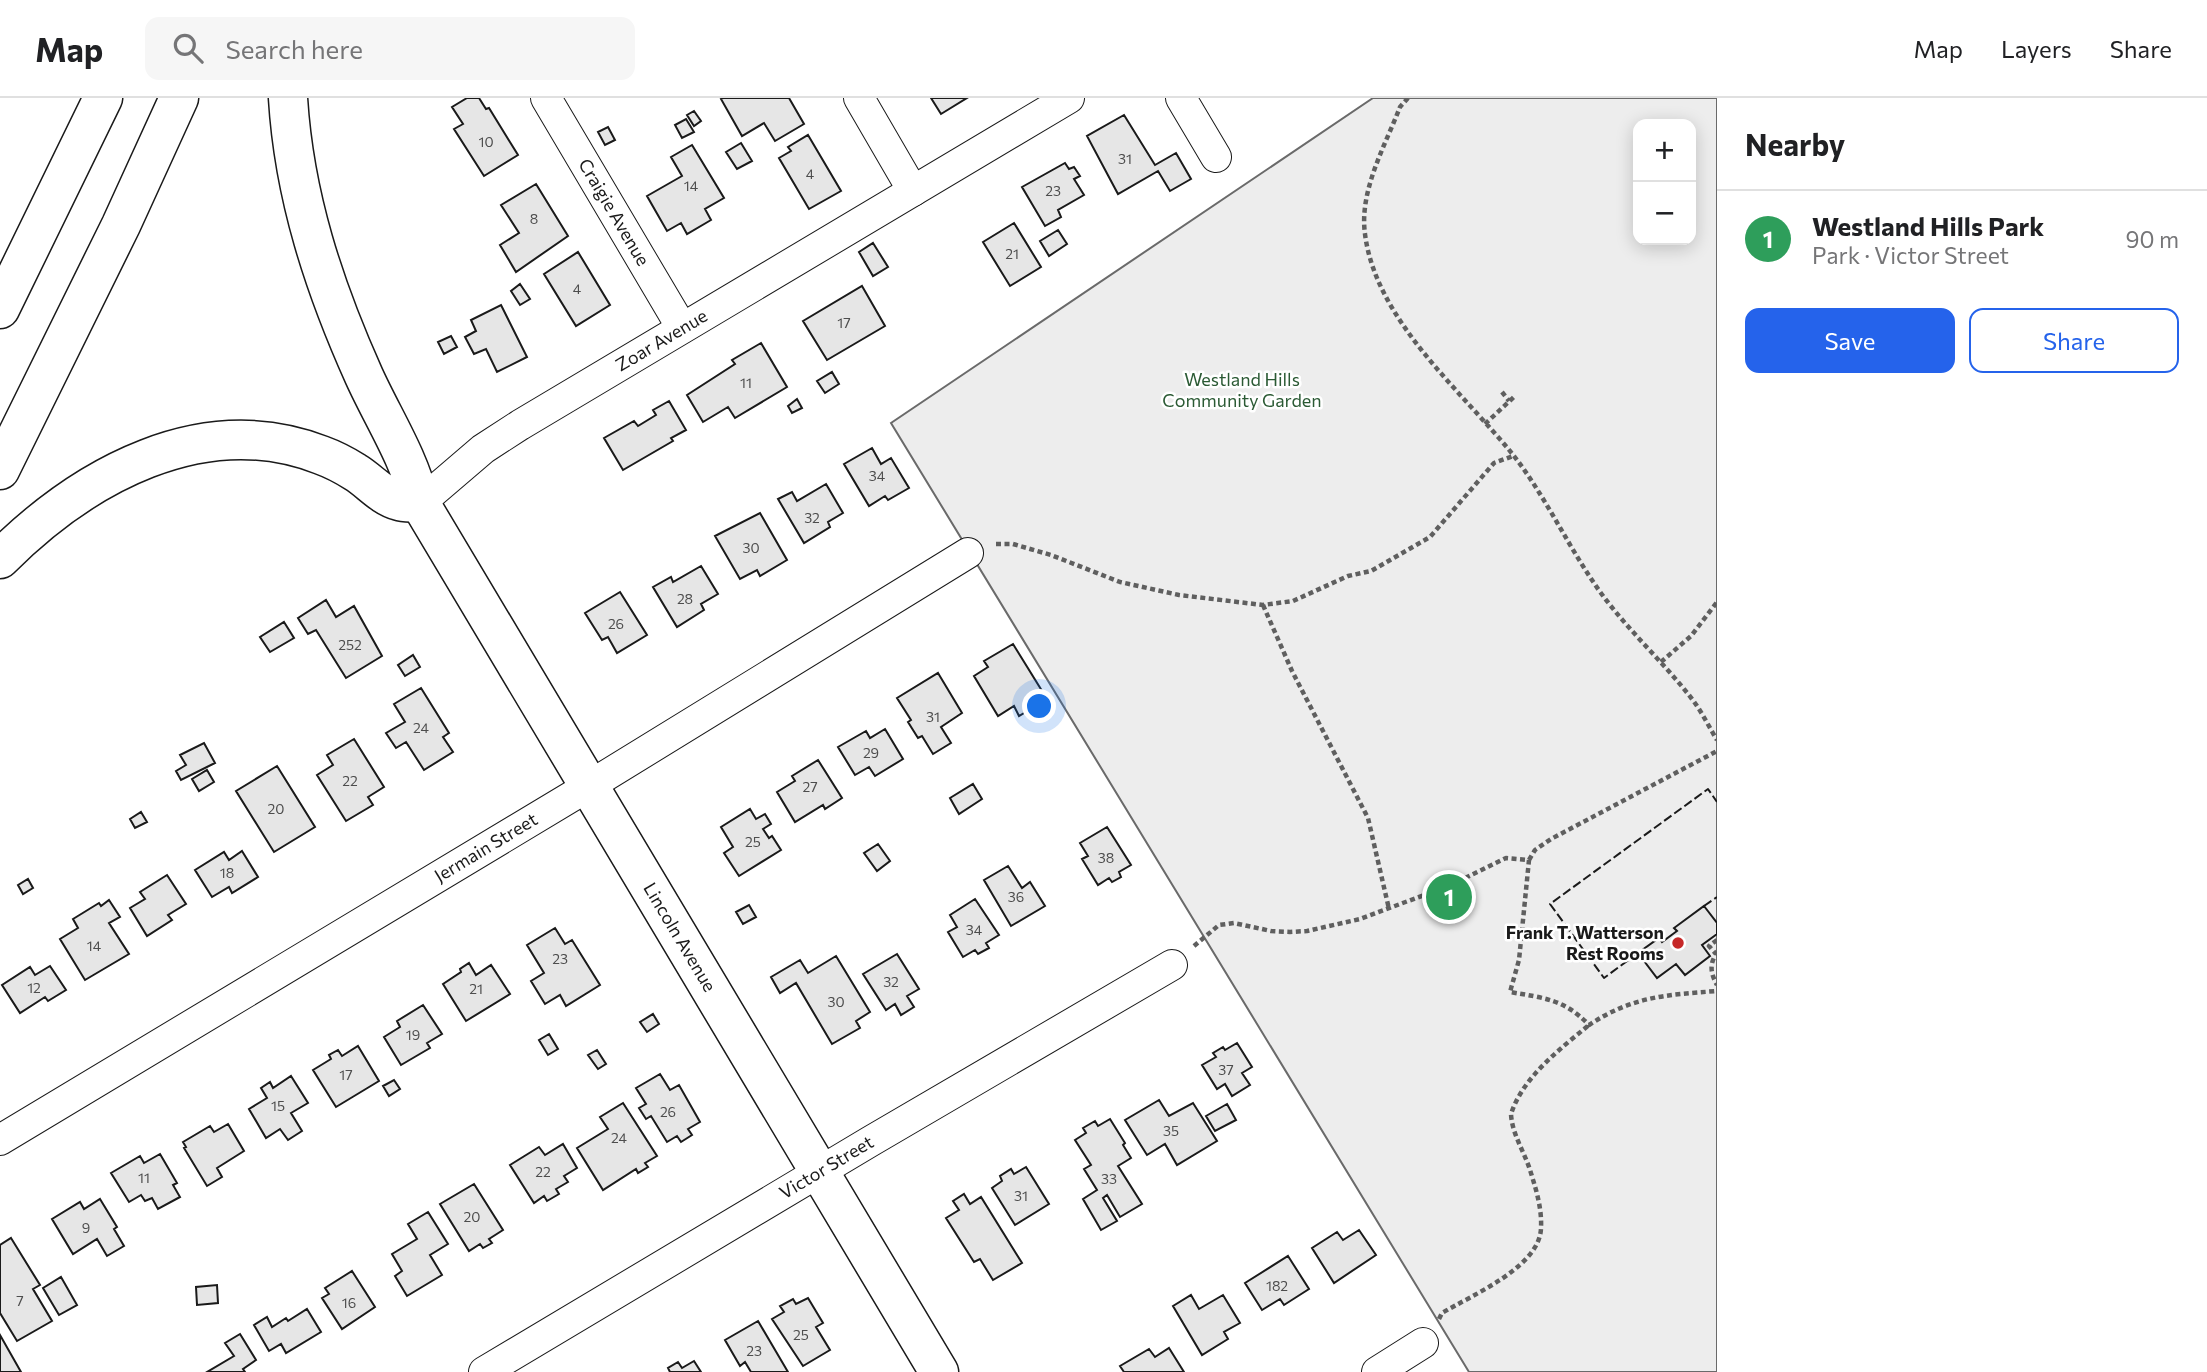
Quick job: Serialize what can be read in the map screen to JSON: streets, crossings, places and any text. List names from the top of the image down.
{
  "streets": {
    "main road": ["Lincoln Avenue"],
    "street": [
      "Craigie Avenue",
      "Zoar Avenue",
      "Jermain Street",
      "Victor Street"
    ]
  },
  "crossings": [
    ["Craigie Avenue", "Zoar Avenue"],
    ["Zoar Avenue", "Lincoln Avenue"],
    ["Jermain Street", "Lincoln Avenue"],
    ["Lincoln Avenue", "Victor Street"]
  ],
  "parks": ["Westland Hills Community Garden"],
  "places": ["Frank T. Watterson Rest Rooms"],
  "house_numbers": [
    "10",
    "31",
    "4",
    "14",
    "23",
    "8",
    "21",
    "4",
    "17",
    "11",
    "34",
    "32",
    "30",
    "28",
    "26",
    "252",
    "31",
    "24",
    "29",
    "22",
    "27",
    "20",
    "25",
    "38",
    "18",
    "36",
    "34",
    "14",
    "23",
    "32",
    "12",
    "21",
    "30",
    "19",
    "37",
    "17",
    "15",
    "26",
    "35",
    "24",
    "22",
    "11",
    "33",
    "31",
    "20",
    "9",
    "182",
    "7",
    "16",
    "25",
    "23"
  ],
  "page": {
    "header": "Map",
    "search": "Search here",
    "nav": ["Map", "Layers", "Share"],
    "heading": "Nearby",
    "map_buttons": ["+", "−"],
    "list": [
      {
        "mark": "1",
        "name": "Westland Hills Park",
        "note": "Park · Victor Street",
        "value": "90 m"
      }
    ],
    "buttons": ["Save", "Share"],
    "pins": "1"
  }
}
